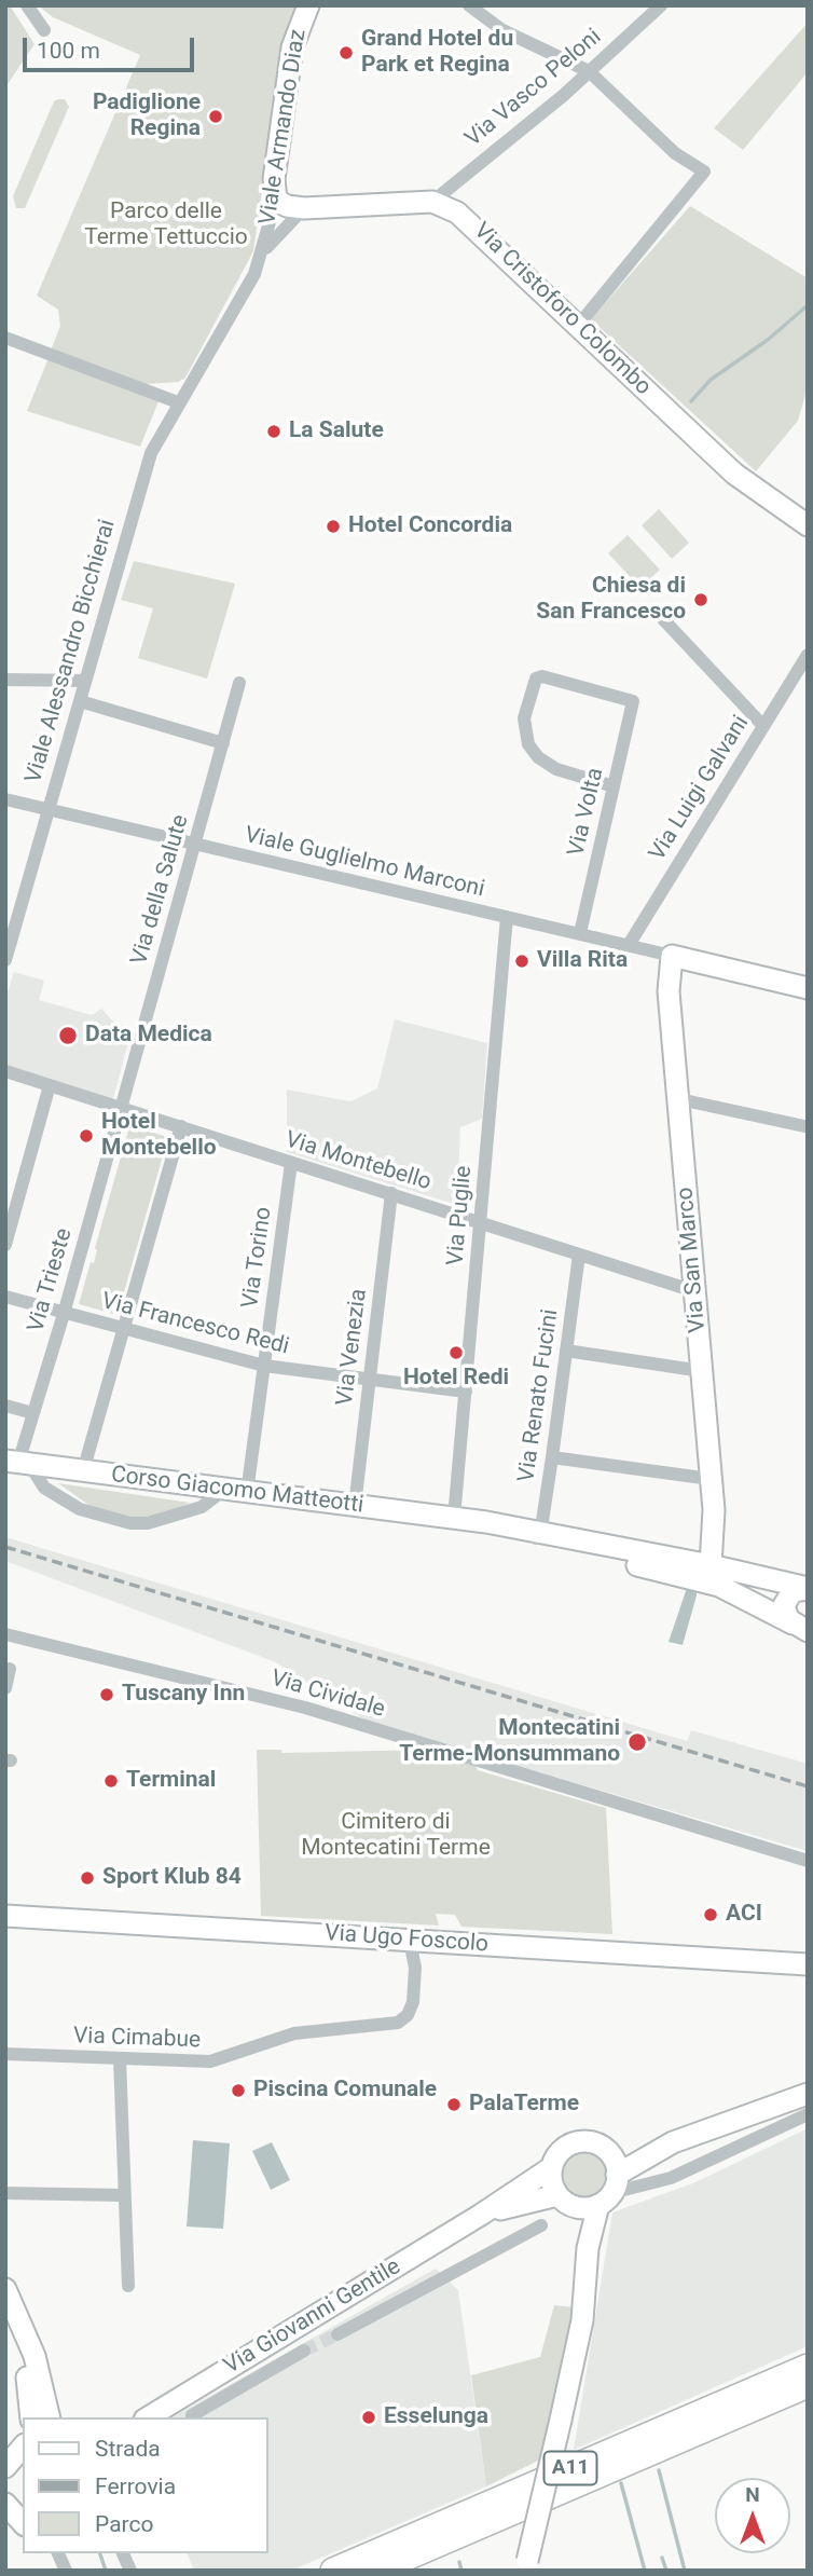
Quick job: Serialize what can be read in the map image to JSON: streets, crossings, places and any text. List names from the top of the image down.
{
  "streets": {
    "highway": ["A11"],
    "main road": [
      "Viale Armando Diaz",
      "Via Cristoforo Colombo",
      "Via San Marco",
      "Corso Giacomo Matteotti",
      "Via Ugo Foscolo",
      "Via Giovanni Gentile"
    ],
    "street": [
      "Via Vasco Peloni",
      "Viale Alessandro Bicchierai",
      "Via Luigi Galvani",
      "Via Volta",
      "Viale Guglielmo Marconi",
      "Via della Salute",
      "Via Montebello",
      "Via Puglie",
      "Via Torino",
      "Via Trieste",
      "Via Francesco Redi",
      "Via Venezia",
      "Via Renato Fucini",
      "Via Cividale",
      "Via Cimabue"
    ]
  },
  "crossings": [
    ["Via Vasco Peloni", "Via Cristoforo Colombo"],
    ["Viale Armando Diaz", "Viale Alessandro Bicchierai"],
    ["Viale Alessandro Bicchierai", "Viale Guglielmo Marconi"],
    ["Via Luigi Galvani", "Viale Guglielmo Marconi"],
    ["Via Volta", "Viale Guglielmo Marconi"],
    ["Viale Guglielmo Marconi", "Via della Salute"],
    ["Viale Guglielmo Marconi", "Via Puglie"],
    ["Viale Guglielmo Marconi", "Via San Marco"],
    ["Via della Salute", "Via Montebello"],
    ["Via della Salute", "Via Trieste"],
    ["Via Montebello", "Via Puglie"],
    ["Via Montebello", "Via Torino"],
    ["Via Montebello", "Via San Marco"],
    ["Via Montebello", "Via Trieste"],
    ["Via Montebello", "Via Venezia"],
    ["Via Montebello", "Via Renato Fucini"],
    ["Via Puglie", "Via Francesco Redi"],
    ["Via Puglie", "Corso Giacomo Matteotti"],
    ["Via Torino", "Via Francesco Redi"],
    ["Via Torino", "Corso Giacomo Matteotti"],
    ["Via San Marco", "Corso Giacomo Matteotti"],
    ["Via Trieste", "Via Francesco Redi"],
    ["Via Trieste", "Corso Giacomo Matteotti"],
    ["Via Francesco Redi", "Via Venezia"],
    ["Via Venezia", "Corso Giacomo Matteotti"],
    ["Via Renato Fucini", "Corso Giacomo Matteotti"],
    ["Via Ugo Foscolo", "Via Cimabue"]
  ],
  "parks": ["Parco delle Terme Tettuccio", "Cimitero di Montecatini Terme"],
  "places": [
    "Grand Hotel du Park et Regina",
    "Padiglione Regina",
    "La Salute",
    "Hotel Concordia",
    "Chiesa di San Francesco",
    "Villa Rita",
    "Data Medica",
    "Hotel Montebello",
    "Hotel Redi",
    "Tuscany Inn",
    "Montecatini Terme-Monsummano",
    "Terminal",
    "Sport Klub 84",
    "ACI",
    "Piscina Comunale",
    "PalaTerme",
    "Esselunga"
  ],
  "legend": ["Strada", "Ferrovia", "Parco"],
  "scale_bar": "100 m",
  "north": "top"
}
